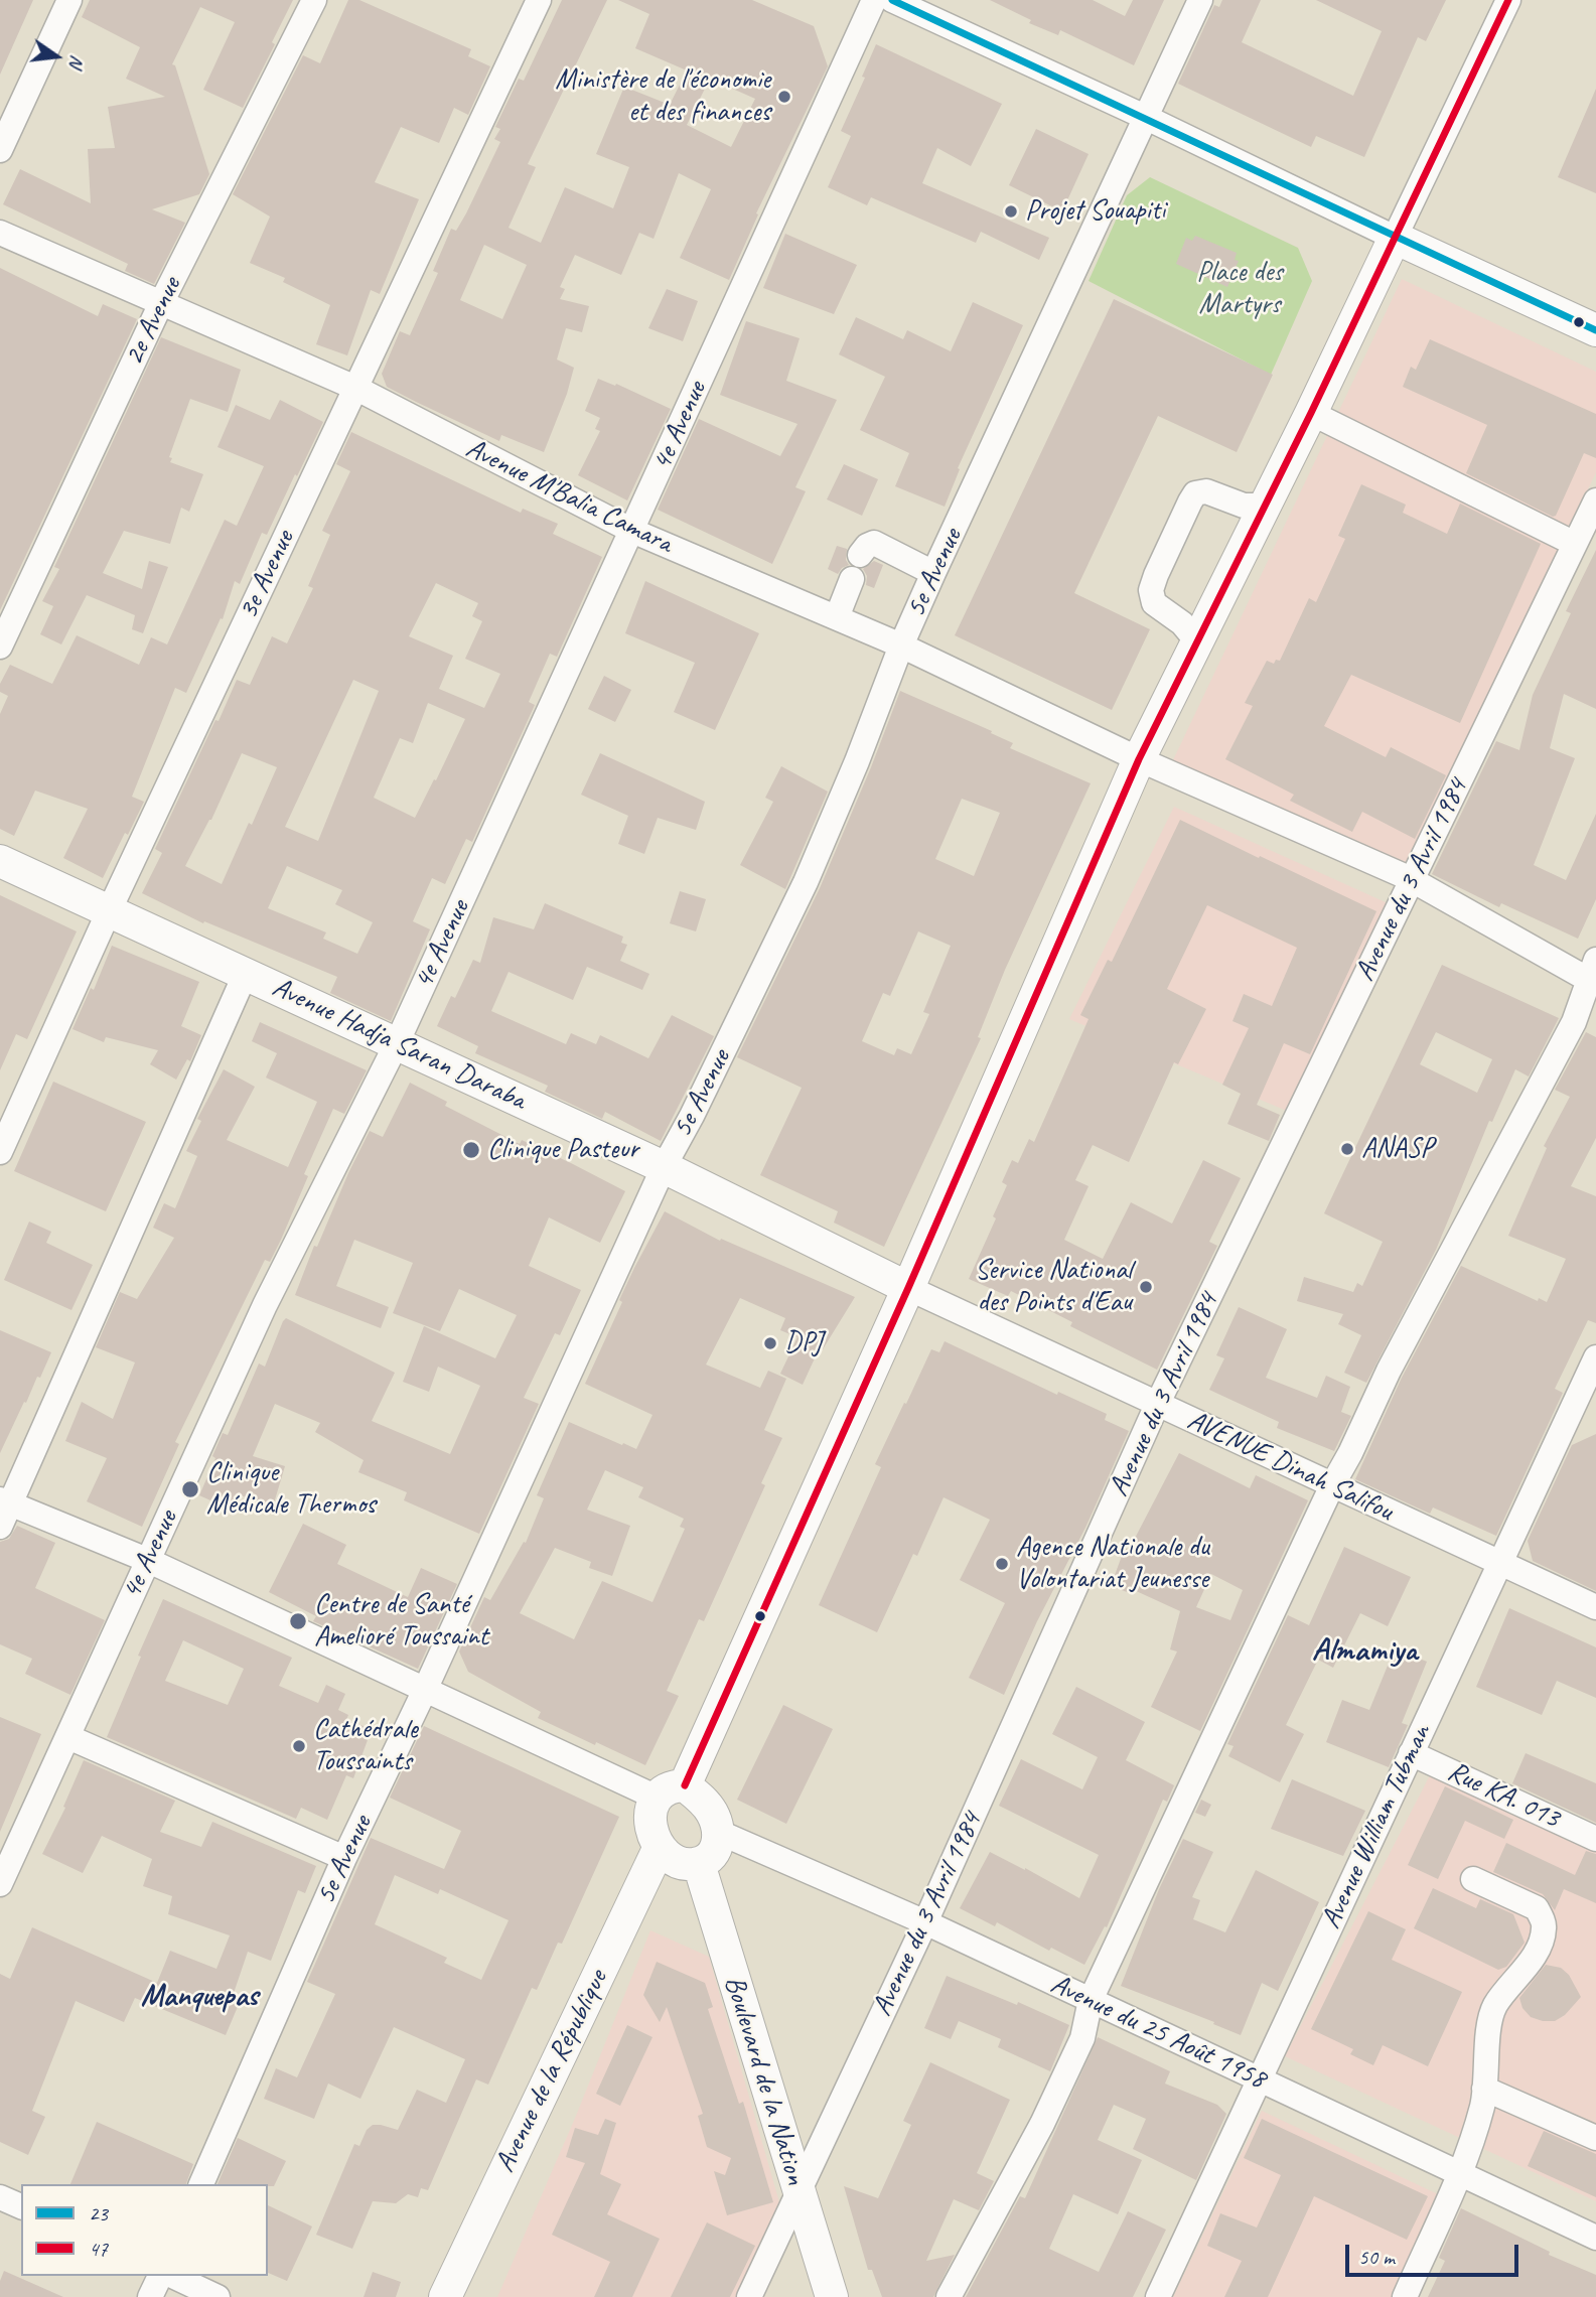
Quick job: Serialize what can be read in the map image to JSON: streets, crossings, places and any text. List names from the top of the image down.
{
  "streets": {
    "main road": ["Avenue Hadja Saran Daraba", "Avenue de la République", "Boulevard de la Nation"],
    "street": [
      "2e Avenue",
      "4e Avenue",
      "Avenue M'Balia Camara",
      "5e Avenue",
      "3e Avenue",
      "Avenue du 3 Avril 1984",
      "AVENUE Dinah Salifou",
      "Rue KA. 013",
      "Avenue William Tubman",
      "Avenue du 25 Août 1958"
    ]
  },
  "crossings": [
    ["2e Avenue", "Avenue M'Balia Camara"],
    ["4e Avenue", "Avenue M'Balia Camara"],
    ["4e Avenue", "Avenue Hadja Saran Daraba"],
    ["Avenue M'Balia Camara", "5e Avenue"],
    ["Avenue M'Balia Camara", "3e Avenue"],
    ["Avenue M'Balia Camara", "Avenue du 3 Avril 1984"],
    ["5e Avenue", "Avenue Hadja Saran Daraba"],
    ["3e Avenue", "Avenue Hadja Saran Daraba"],
    ["Avenue du 3 Avril 1984", "AVENUE Dinah Salifou"],
    ["Avenue du 3 Avril 1984", "Avenue du 25 Août 1958"],
    ["Avenue du 3 Avril 1984", "Boulevard de la Nation"],
    ["Avenue Hadja Saran Daraba", "AVENUE Dinah Salifou"],
    ["AVENUE Dinah Salifou", "Avenue William Tubman"],
    ["Rue KA. 013", "Avenue William Tubman"],
    ["Avenue William Tubman", "Avenue du 25 Août 1958"],
    ["Avenue du 25 Août 1958", "Avenue de la République"],
    ["Avenue du 25 Août 1958", "Boulevard de la Nation"],
    ["Avenue de la République", "Boulevard de la Nation"]
  ],
  "districts": ["Almamiya", "Manquepas"],
  "parks": ["Place des Martyrs"],
  "places": [
    "Ministère de l'économie et des finances",
    "Projet Souapiti",
    "ANASP",
    "Clinique Pasteur",
    "Service National des Points d'Eau",
    "DPJ",
    "Clinique Médicale Thermos",
    "Agence Nationale du Volontariat Jeunesse",
    "Centre de Santé Amelioré Toussaint",
    "Cathédrale Toussaints"
  ],
  "lines": ["transit line 23", "transit line 47"],
  "legend": ["23", "47"],
  "scale_bar": "50 m",
  "north": "right"
}
